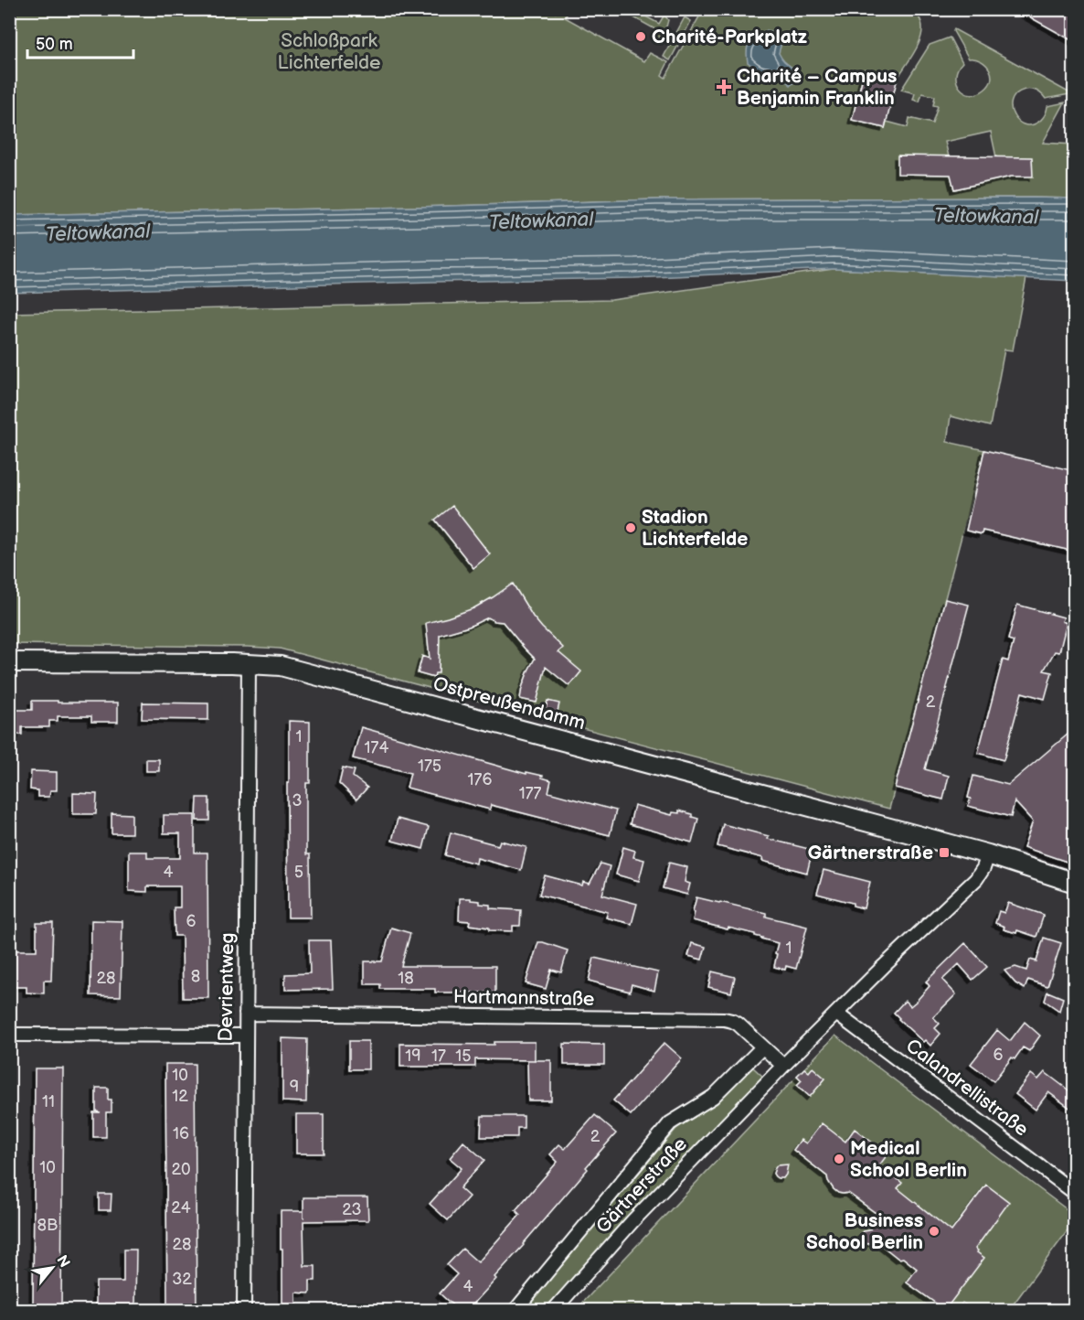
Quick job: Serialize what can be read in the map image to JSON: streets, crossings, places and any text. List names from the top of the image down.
{
  "streets": {
    "street": [
      "Ostpreußendamm",
      "Devrientweg",
      "Hartmannstraße",
      "Calandrellistraße",
      "Gärtnerstraße"
    ]
  },
  "crossings": [
    ["Ostpreußendamm", "Devrientweg"],
    ["Ostpreußendamm", "Gärtnerstraße"],
    ["Devrientweg", "Hartmannstraße"],
    ["Hartmannstraße", "Gärtnerstraße"],
    ["Calandrellistraße", "Gärtnerstraße"]
  ],
  "water": ["Teltowkanal"],
  "parks": ["Schloßpark Lichterfelde"],
  "places": {
    "other": [
      "Charité-Parkplatz",
      "Stadion Lichterfelde",
      "Medical School Berlin",
      "Business School Berlin"
    ],
    "health": ["Charité – Campus Benjamin Franklin"],
    "transit": ["Gärtnerstraße"]
  },
  "house_numbers": [
    "2",
    "1",
    "174",
    "175",
    "176",
    "177",
    "3",
    "4",
    "5",
    "6",
    "1",
    "8",
    "28",
    "18",
    "6",
    "19",
    "17",
    "15",
    "10",
    "9",
    "12",
    "11",
    "16",
    "2",
    "10",
    "20",
    "24",
    "23",
    "8B",
    "28",
    "32",
    "4"
  ],
  "scale_bar": "50 m",
  "north": "top right"
}
